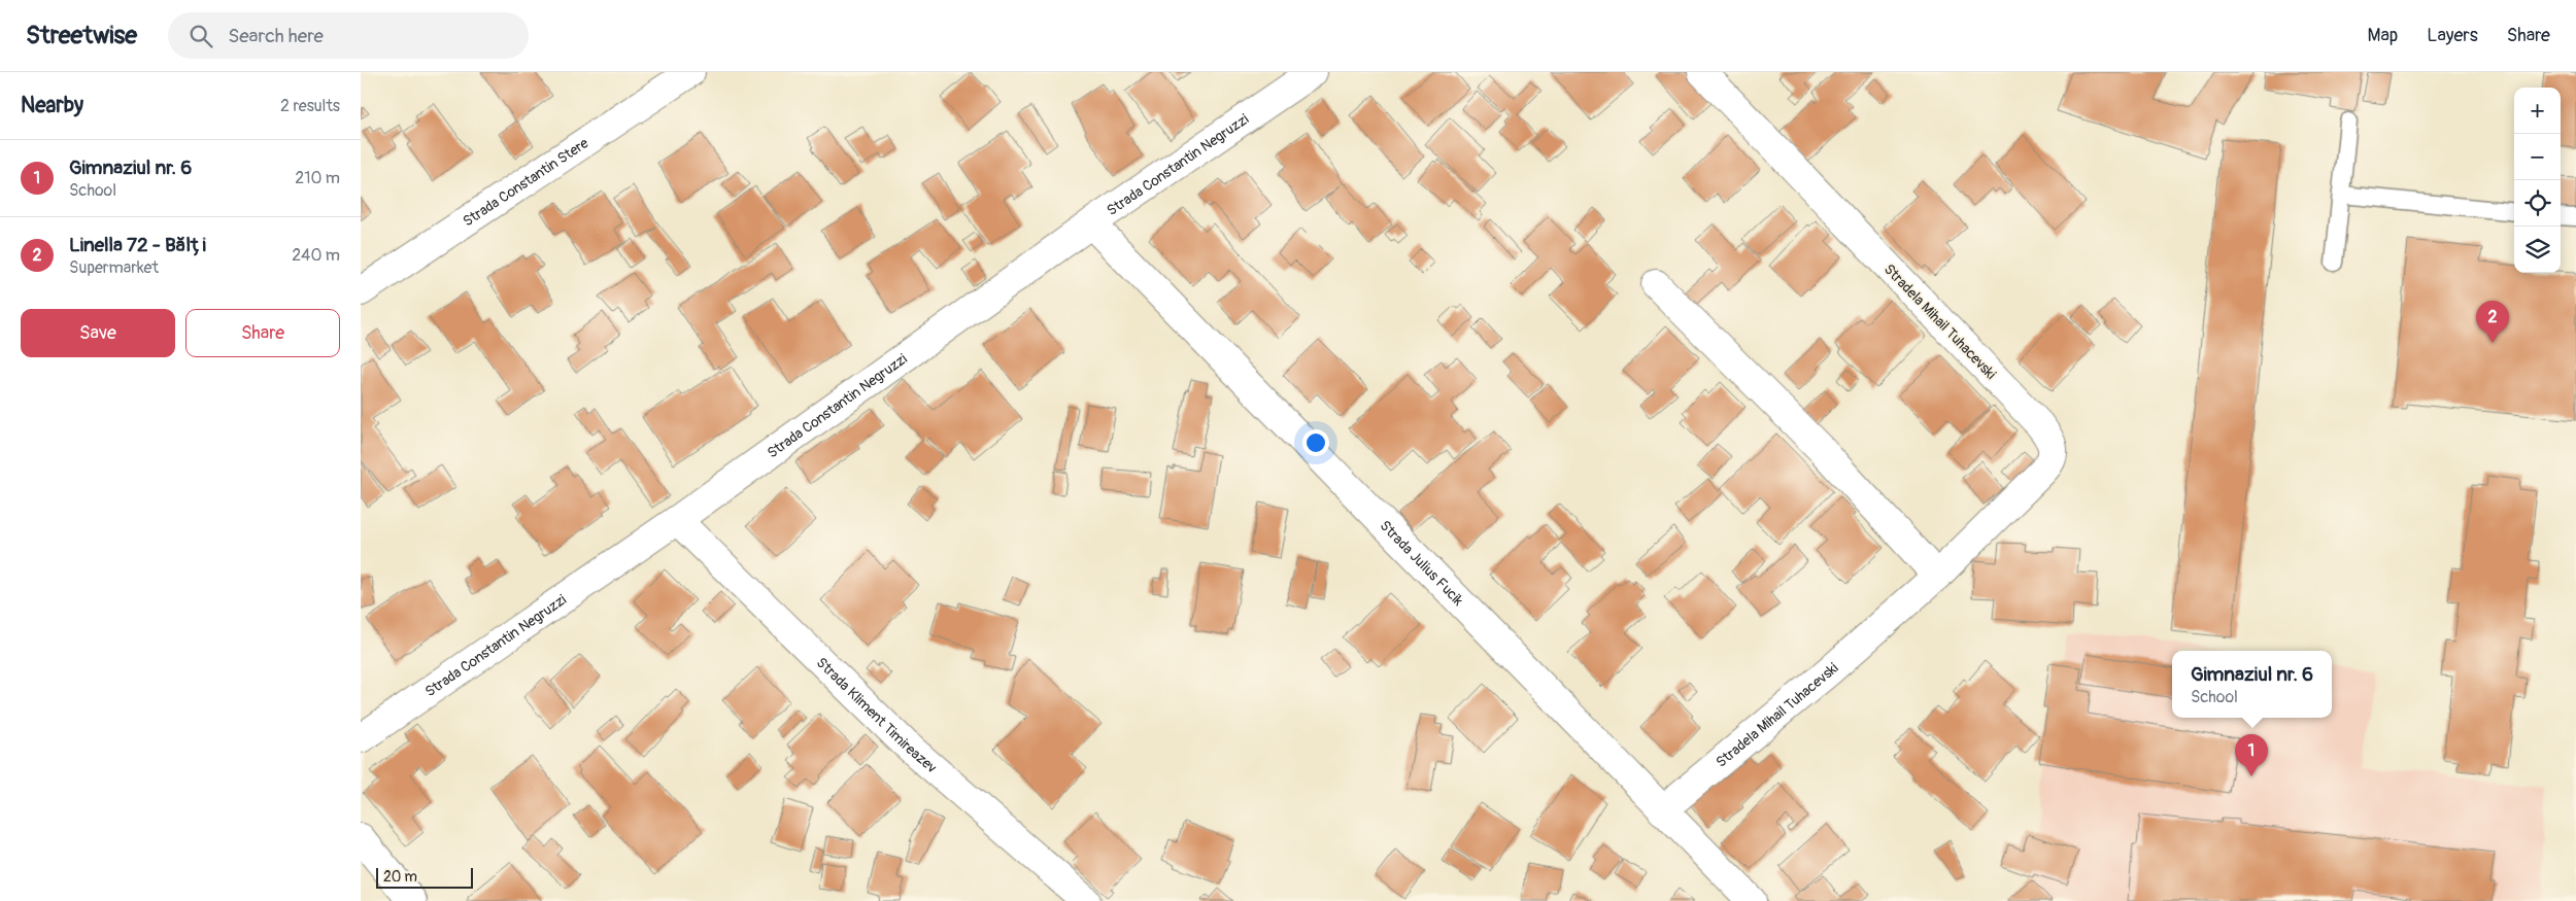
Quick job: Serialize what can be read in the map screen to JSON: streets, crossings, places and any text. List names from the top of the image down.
{
  "streets": {
    "street": [
      "Strada Constantin Negruzzi",
      "Strada Constantin Stere",
      "Stradela Mihail Tuhacevski",
      "Strada Julius Fucik",
      "Strada Kliment Timireazev"
    ]
  },
  "crossings": [
    ["Strada Constantin Negruzzi", "Strada Julius Fucik"],
    ["Strada Constantin Negruzzi", "Strada Kliment Timireazev"],
    ["Stradela Mihail Tuhacevski", "Strada Julius Fucik"]
  ],
  "scale_bar": "20 m",
  "page": {
    "header": "Streetwise",
    "search": "Search here",
    "nav": ["Map", "Layers", "Share"],
    "heading": ["Nearby", "2 results"],
    "map_buttons": ["+", "−"],
    "list": [
      {
        "mark": "1",
        "name": "Gimnaziul nr. 6",
        "note": "School",
        "value": "210 m"
      },
      {
        "mark": "2",
        "name": "Linella 72 - Bălți",
        "note": "Supermarket",
        "value": "240 m"
      }
    ],
    "buttons": ["Save", "Share"],
    "pins": ["2", "1"],
    "popup": ["Gimnaziul nr. 6", "School"],
    "scale": "20 m"
  }
}
